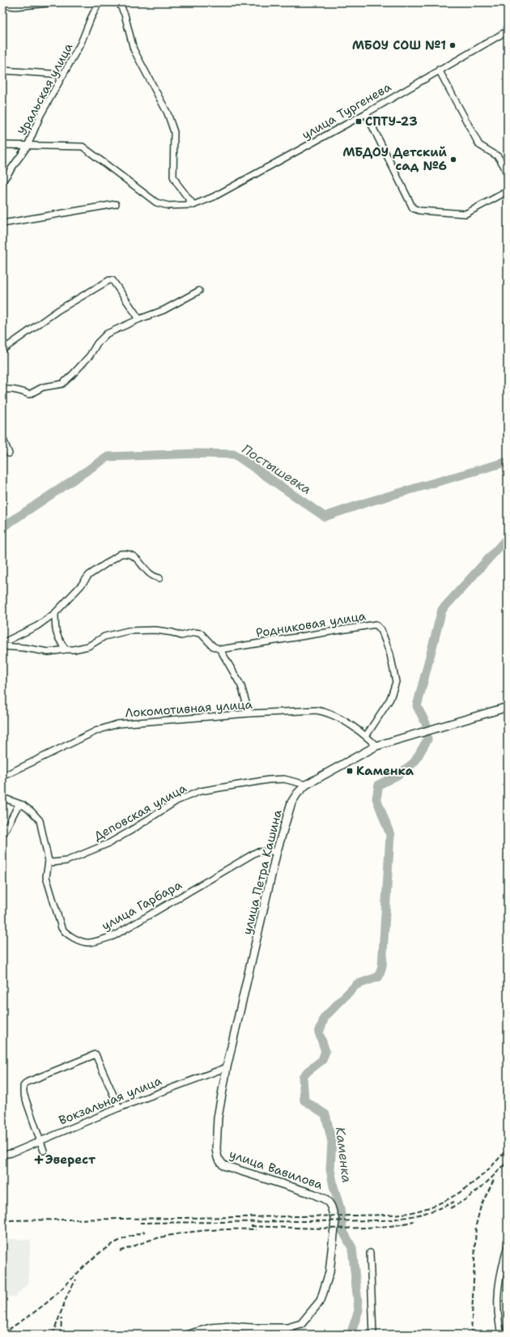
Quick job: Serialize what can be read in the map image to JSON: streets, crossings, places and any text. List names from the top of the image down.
{
  "streets": {
    "main road": ["улица Петра Кашина", "улица Вавилова"],
    "street": [
      "Уральская улица",
      "улица Тургенева",
      "Родниковая улица",
      "Локомотивная улица",
      "Деповская улица",
      "улица Гарбара",
      "Вокзальная улица"
    ]
  },
  "crossings": [
    ["Уральская улица", "улица Тургенева"],
    ["Родниковая улица", "Локомотивная улица"],
    ["Локомотивная улица", "улица Петра Кашина"],
    ["Деповская улица", "улица Петра Кашина"],
    ["Деповская улица", "улица Гарбара"],
    ["улица Петра Кашина", "улица Гарбара"],
    ["улица Петра Кашина", "Вокзальная улица"],
    ["улица Петра Кашина", "улица Вавилова"],
    ["Вокзальная улица", "улица Вавилова"]
  ],
  "water": ["Постышевка", "Каменка"],
  "places": {
    "other": ["МБОУ СОШ №1", "МБДОУ Детский сад №6"],
    "transit": ["СПТУ-23", "Каменка"],
    "health": ["Эверест"]
  }
}
